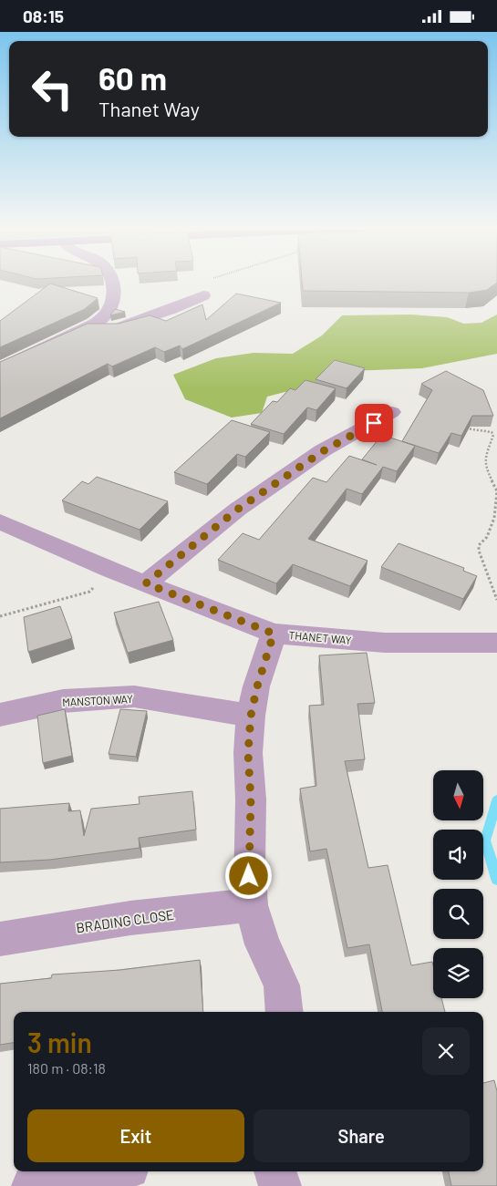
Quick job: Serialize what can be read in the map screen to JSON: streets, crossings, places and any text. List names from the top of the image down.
{
  "streets": {
    "street": ["THANET WAY", "MANSTON WAY", "BRADING CLOSE"]
  },
  "north": "bottom",
  "page": {
    "status": "08:15",
    "turn": ["60 m", "Thanet Way"],
    "heading": ["3 min", "180 m · 08:18"],
    "buttons": ["Exit", "Share"]
  }
}
